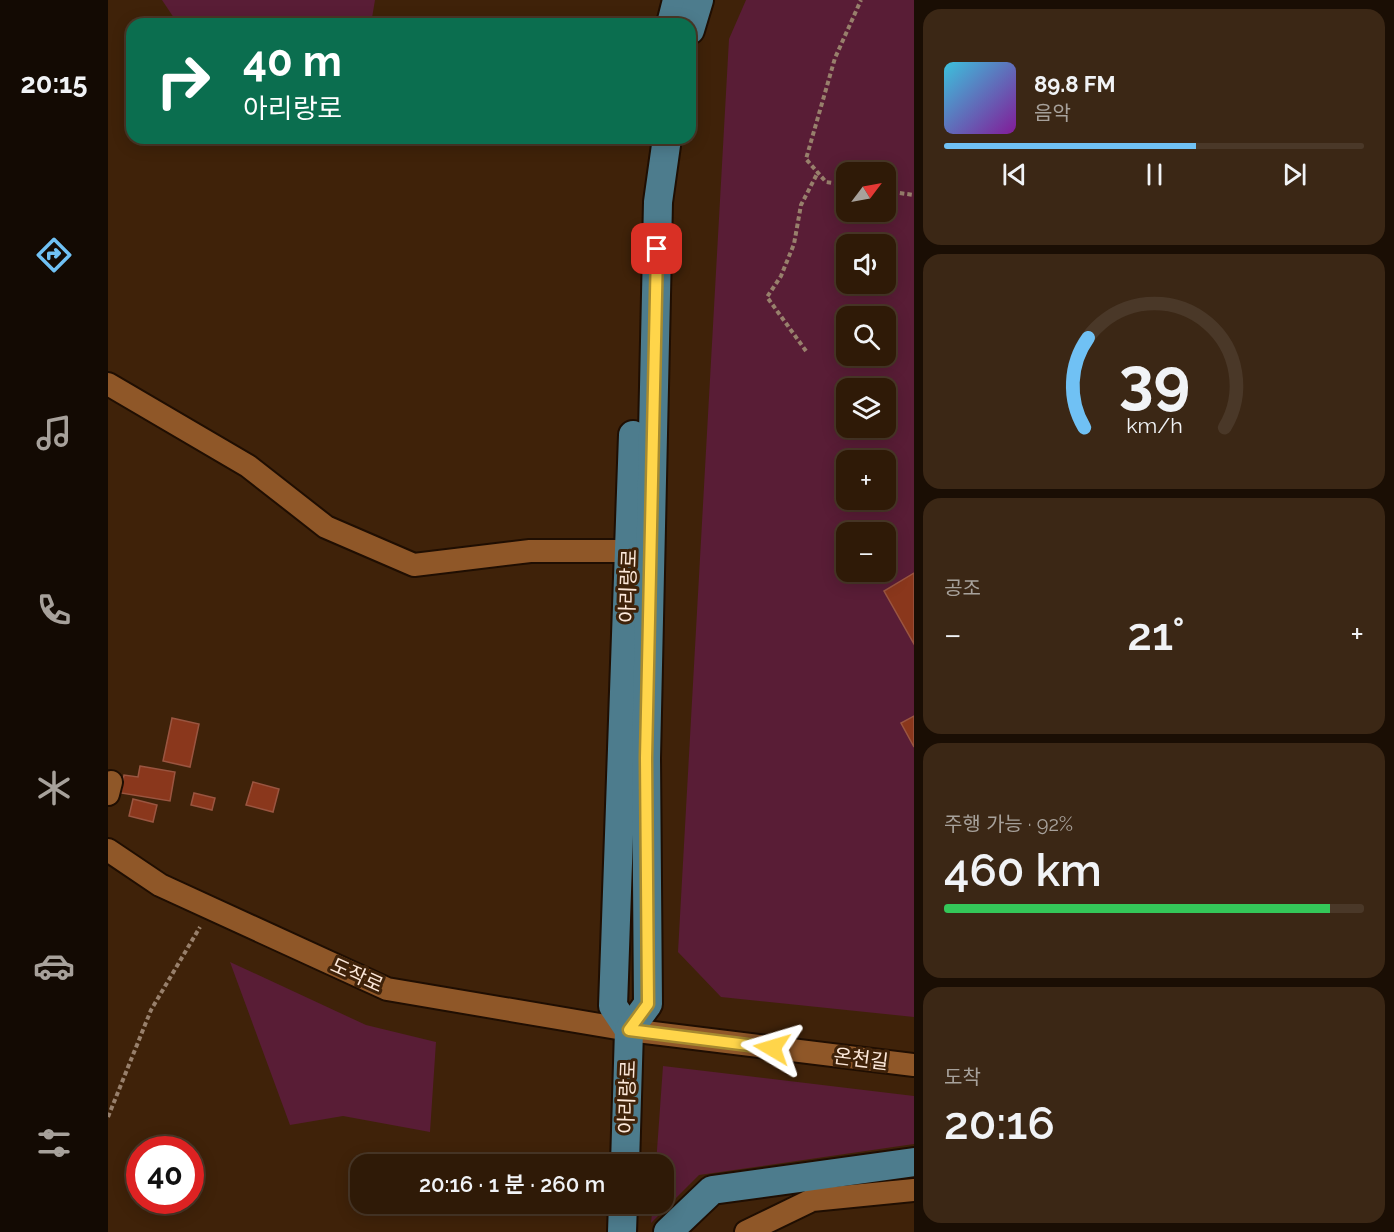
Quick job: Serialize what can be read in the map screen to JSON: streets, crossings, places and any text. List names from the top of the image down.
{
  "streets": {
    "main road": ["아리랑로"],
    "street": ["도작로", "온천길"]
  },
  "crossings": [
    ["아리랑로", "도작로"],
    ["아리랑로", "온천길"],
    ["도작로", "온천길"]
  ],
  "north": "top right",
  "page": {
    "tabs": "20:15",
    "turn": ["40 m", "아리랑로"],
    "song": ["89.8 FM", "음악"],
    "map_buttons": ["+", "−"],
    "tile": [
      "공조",
      ["주행 가능 · 92%", "460 km"],
      ["도착", "20:16"]
    ],
    "heat": ["−", "21°", "+"],
    "limit": "40",
    "trip": "20:16 · 1 분 · 260 m",
    "gauge": ["39", "km/h"]
  }
}
